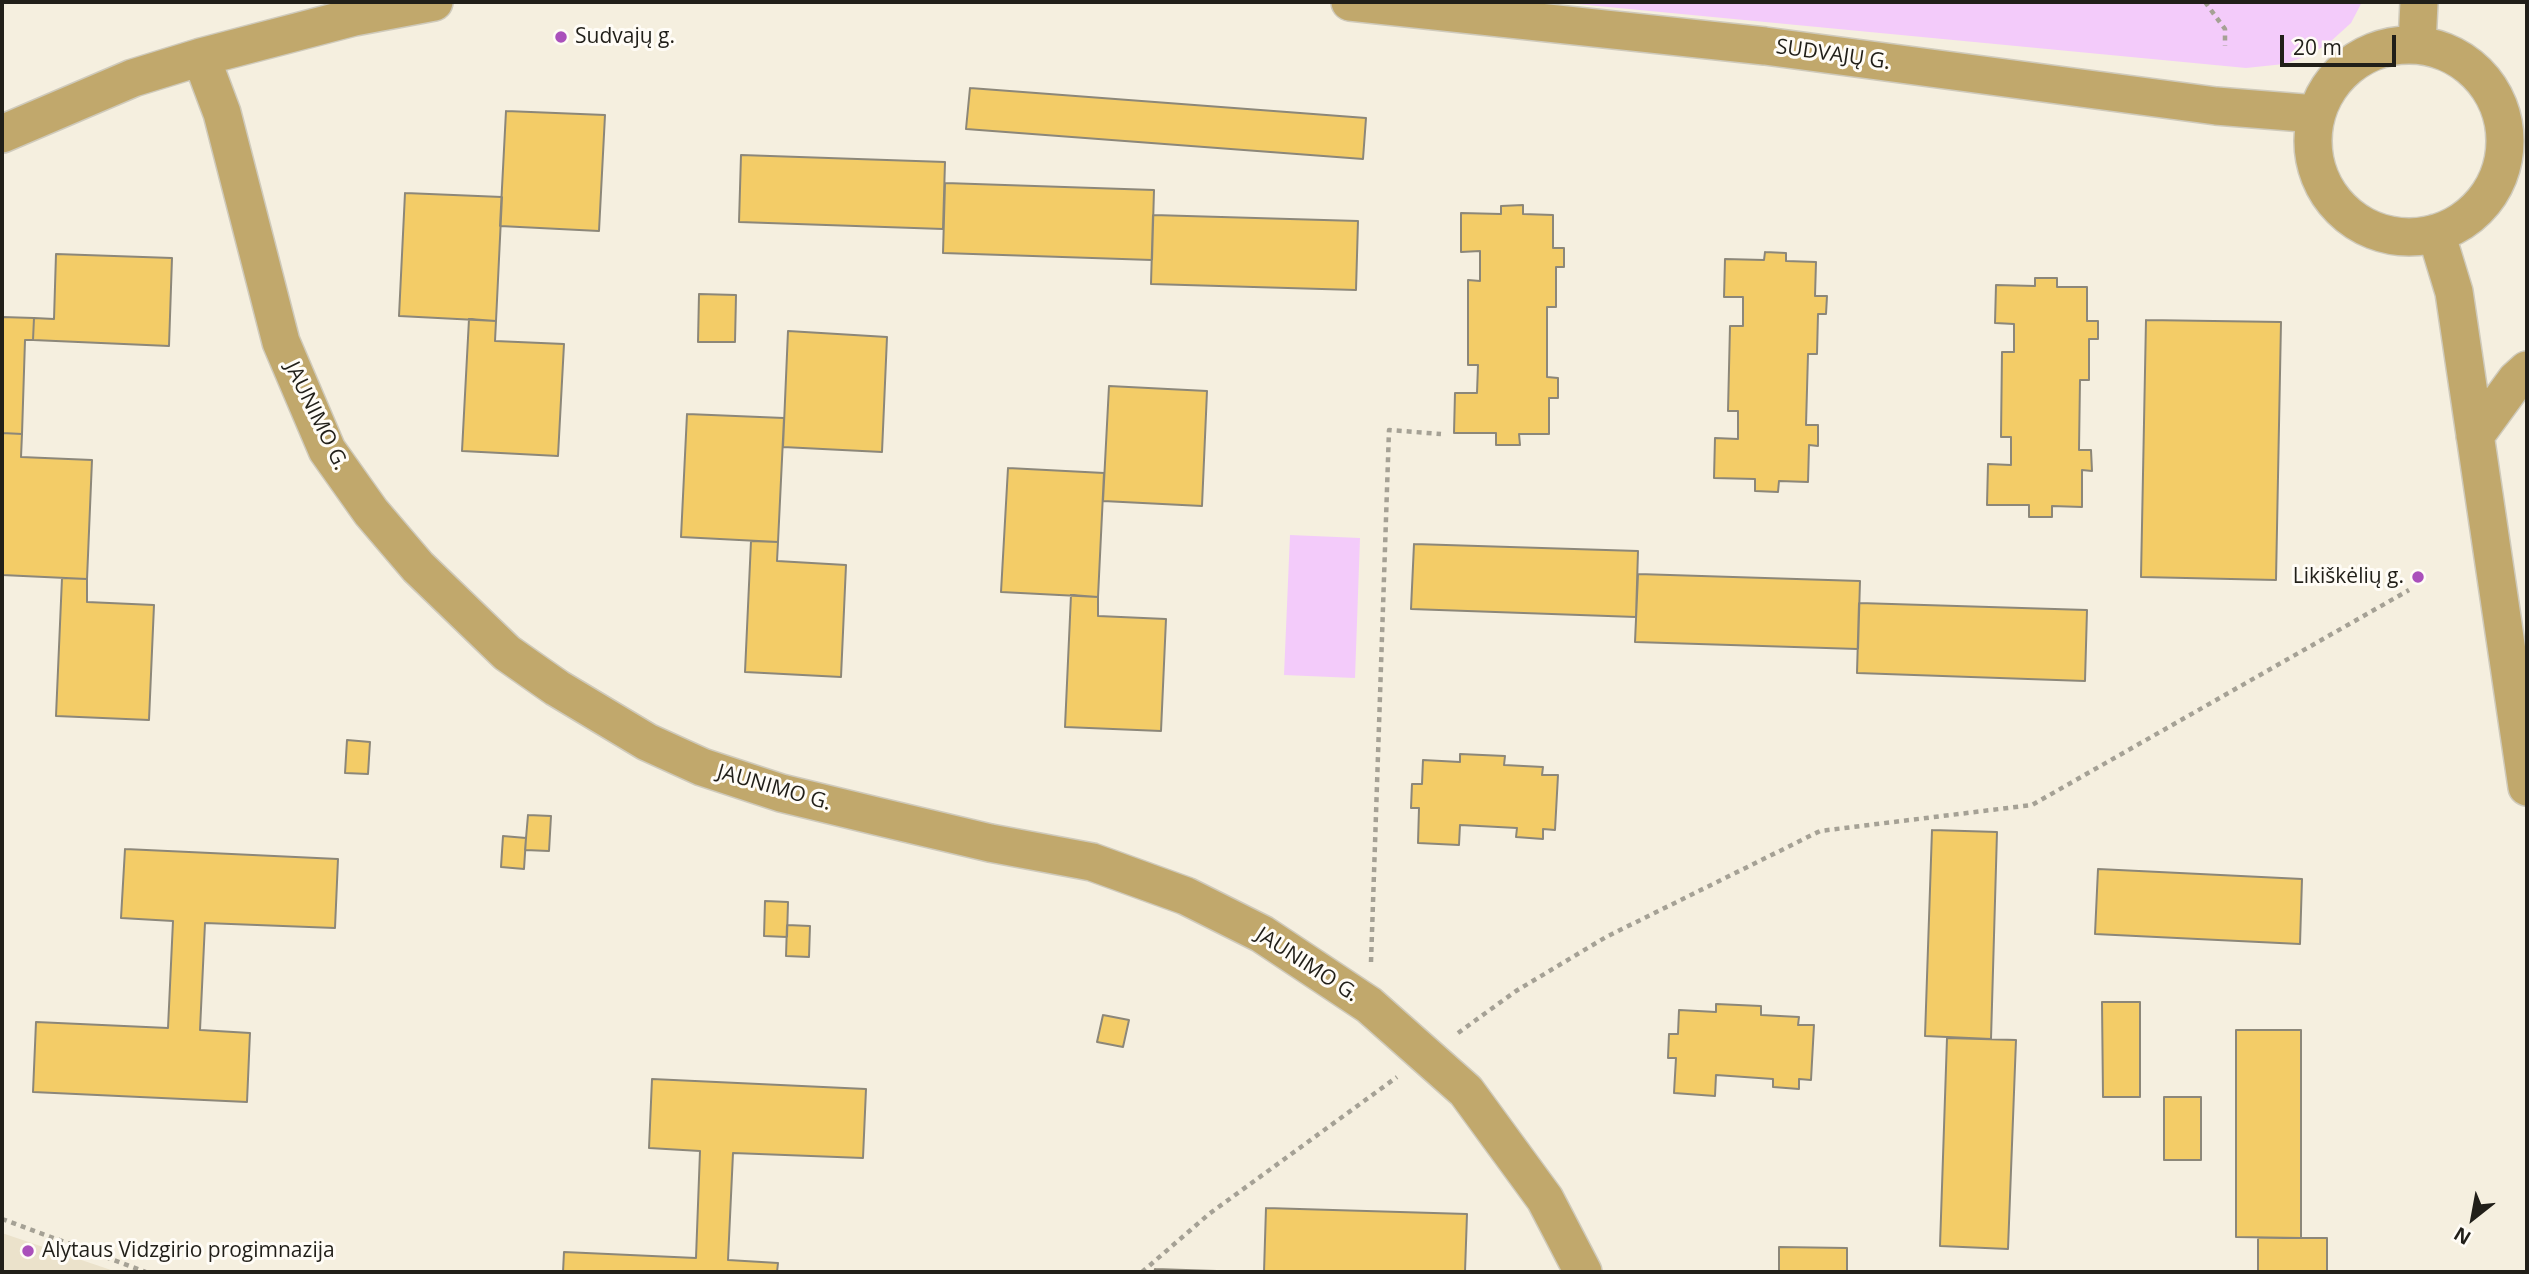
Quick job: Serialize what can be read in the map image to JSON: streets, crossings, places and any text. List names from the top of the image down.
{
  "streets": {
    "street": ["SUDVAJŲ G.", "JAUNIMO G."]
  },
  "places": ["Sudvajų g.", "Likiškėlių g.", "Alytaus Vidzgirio progimnazija"],
  "scale_bar": "20 m",
  "north": "bottom left"
}
